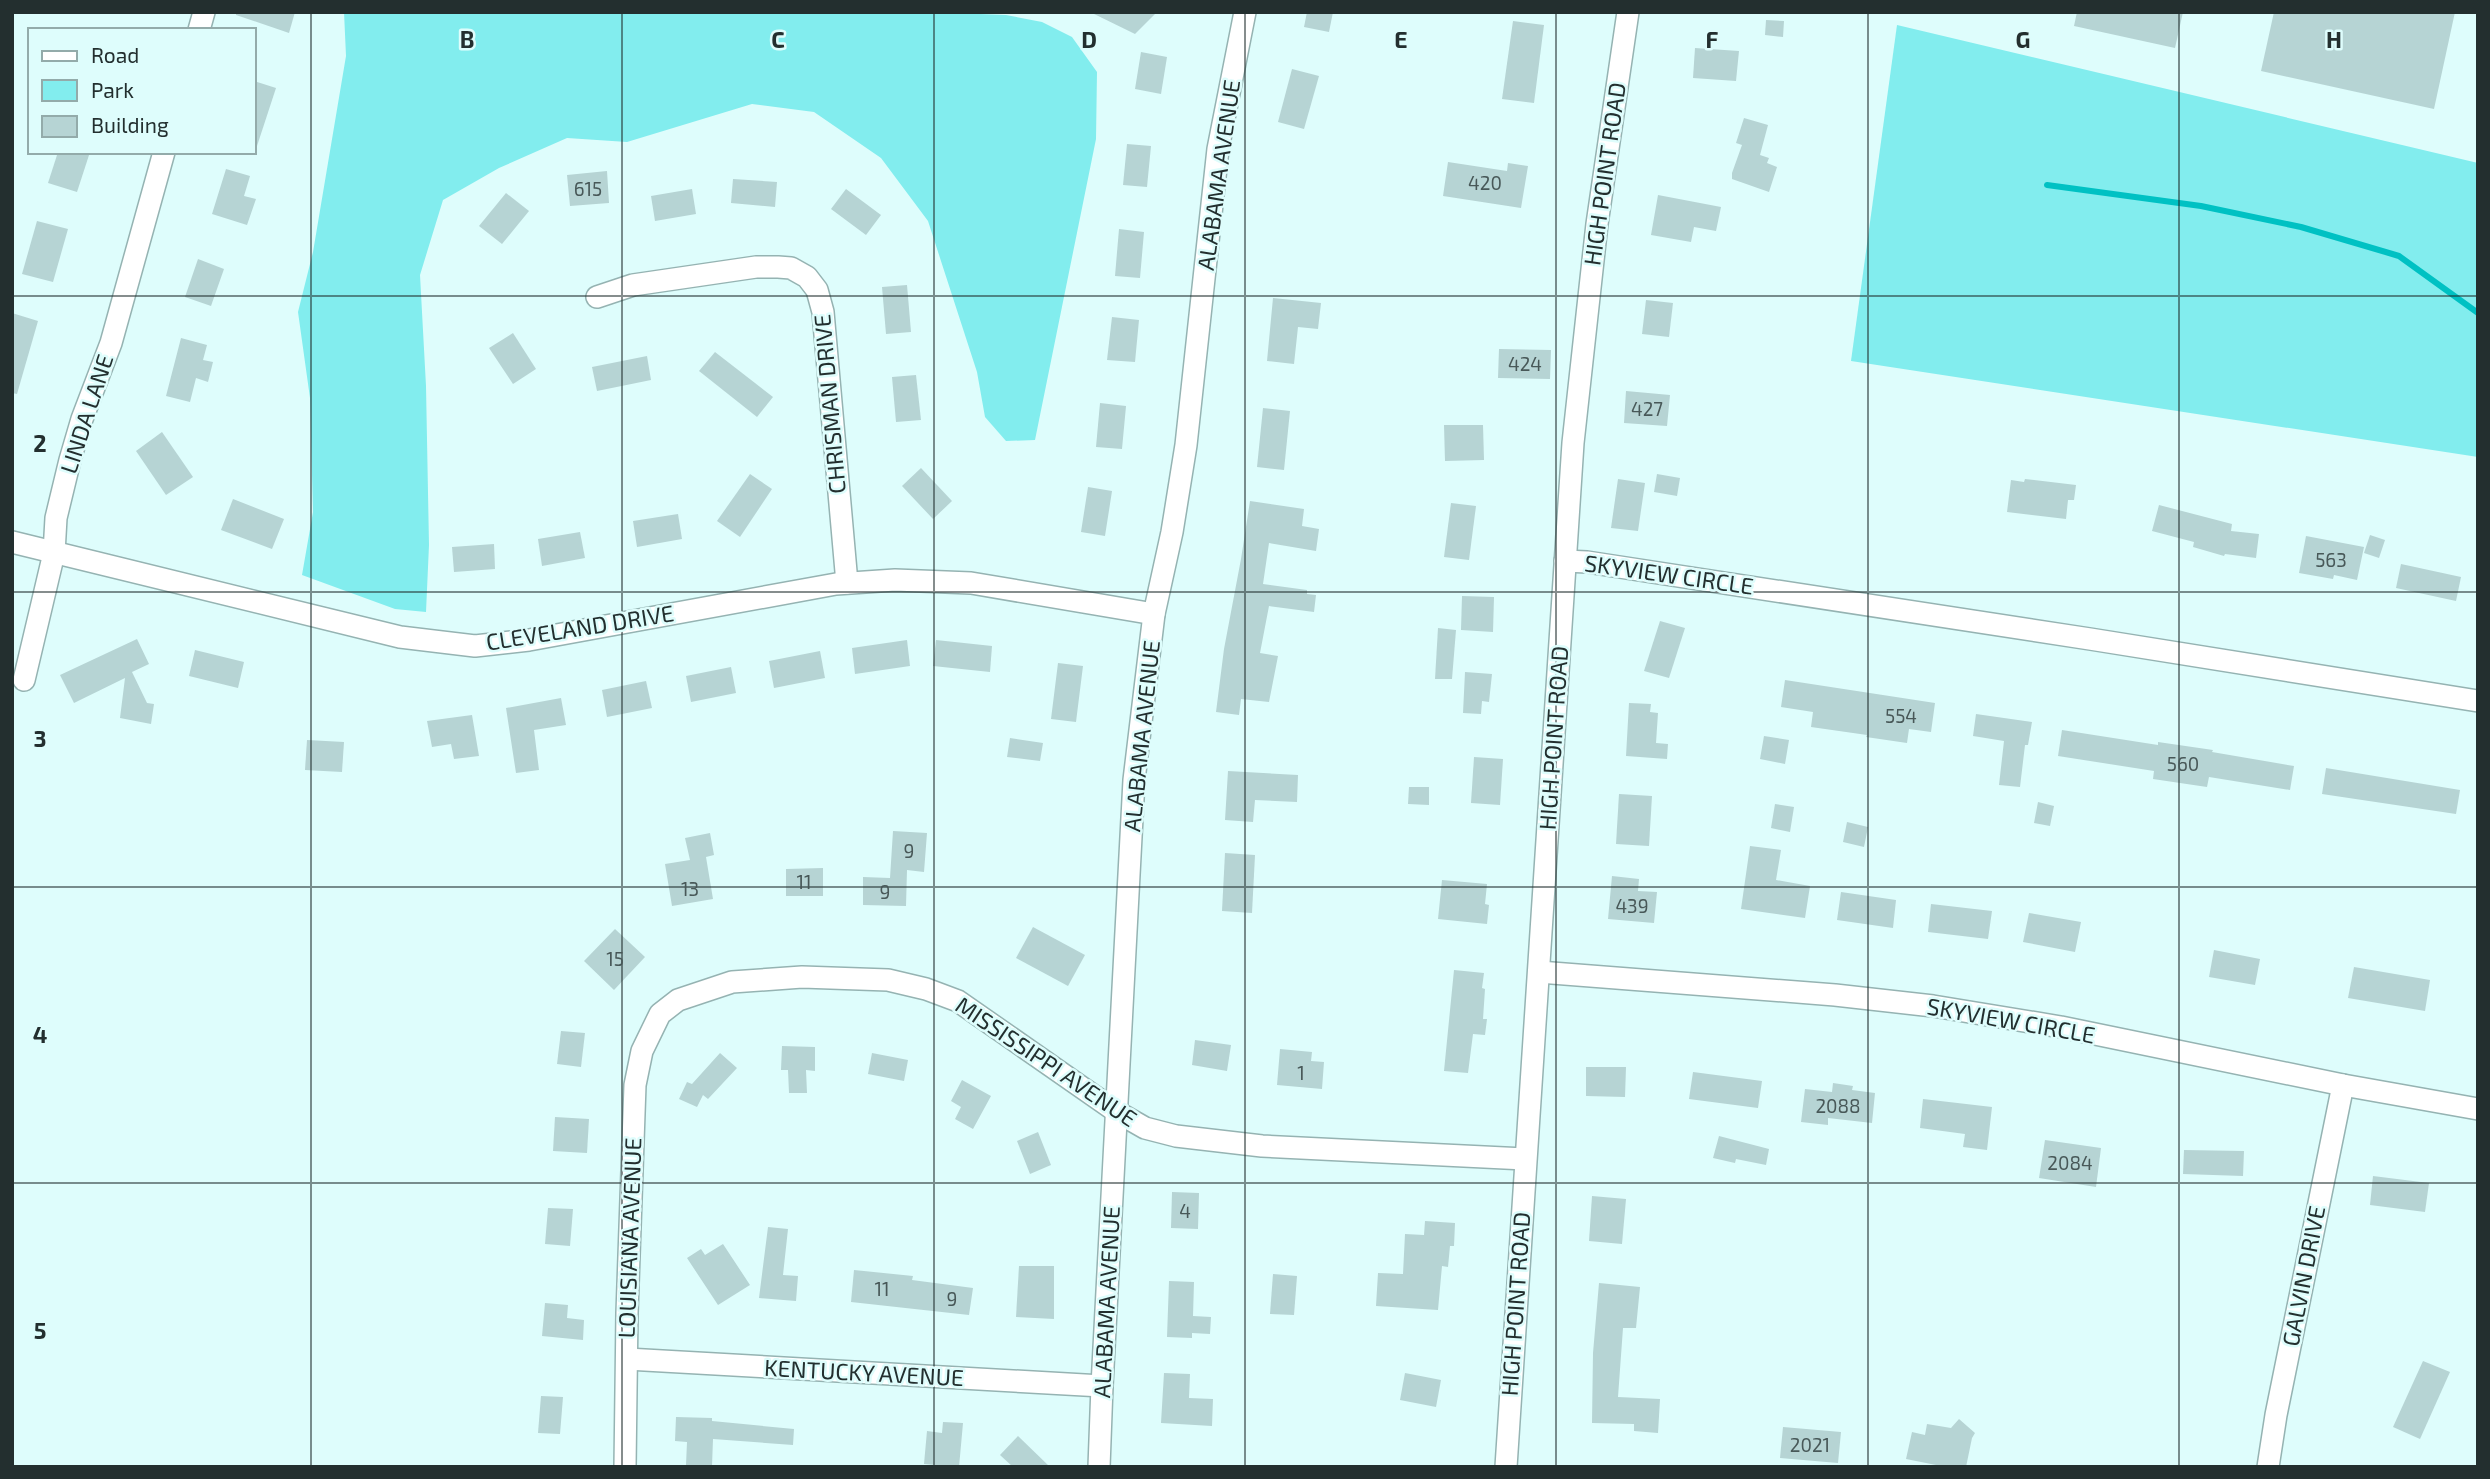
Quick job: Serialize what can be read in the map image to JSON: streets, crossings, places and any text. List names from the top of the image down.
{
  "streets": {
    "street": [
      "HIGH POINT ROAD",
      "ALABAMA AVENUE",
      "CHRISMAN DRIVE",
      "LINDA LANE",
      "SKYVIEW CIRCLE",
      "CLEVELAND DRIVE",
      "MISSISSIPPI AVENUE",
      "LOUISIANA AVENUE",
      "GALVIN DRIVE",
      "KENTUCKY AVENUE"
    ]
  },
  "crossings": [
    ["HIGH POINT ROAD", "SKYVIEW CIRCLE"],
    ["HIGH POINT ROAD", "MISSISSIPPI AVENUE"],
    ["ALABAMA AVENUE", "CLEVELAND DRIVE"],
    ["ALABAMA AVENUE", "MISSISSIPPI AVENUE"],
    ["ALABAMA AVENUE", "KENTUCKY AVENUE"],
    ["CHRISMAN DRIVE", "CLEVELAND DRIVE"],
    ["LINDA LANE", "CLEVELAND DRIVE"],
    ["SKYVIEW CIRCLE", "GALVIN DRIVE"],
    ["MISSISSIPPI AVENUE", "LOUISIANA AVENUE"],
    ["LOUISIANA AVENUE", "KENTUCKY AVENUE"]
  ],
  "house_numbers": [
    "420",
    "615",
    "424",
    "427",
    "563",
    "554",
    "560",
    "9",
    "11",
    "13",
    "9",
    "439",
    "15",
    "1",
    "2088",
    "2084",
    "4",
    "11",
    "9",
    "2021"
  ],
  "legend": ["Road", "Park", "Building"],
  "grid": {
    "columns": [
      "B",
      "C",
      "D",
      "E",
      "F",
      "G",
      "H"
    ],
    "rows": [
      "2",
      "3",
      "4",
      "5"
    ]
  }
}
